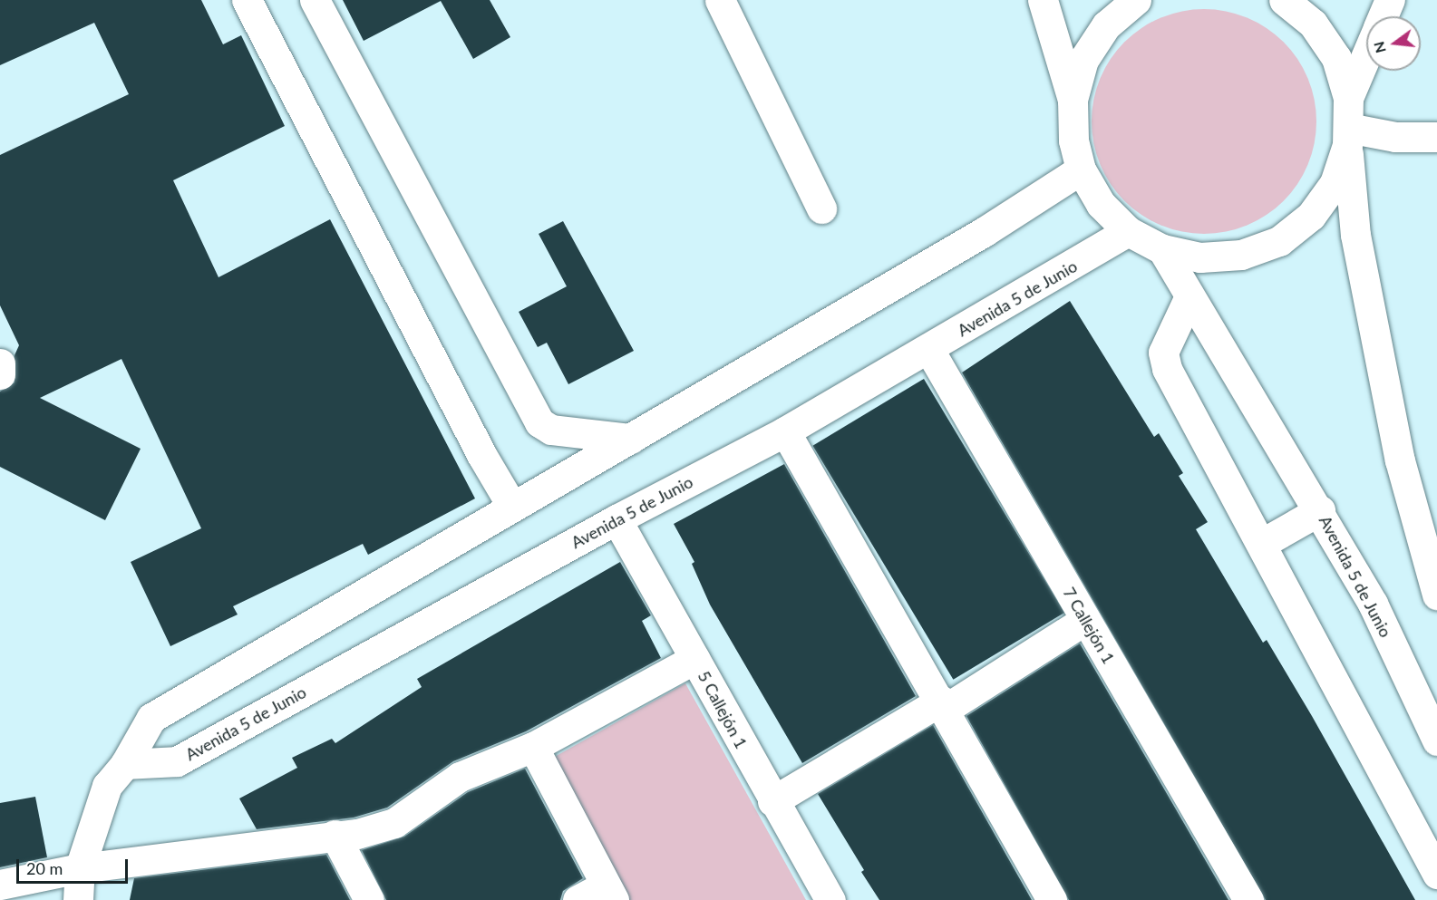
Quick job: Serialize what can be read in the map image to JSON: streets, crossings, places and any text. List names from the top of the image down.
{
  "streets": {
    "street": ["Avenida 5 de Junio", "7 Callejón 1", "5 Callejón 1"]
  },
  "crossings": [
    ["Avenida 5 de Junio", "7 Callejón 1"],
    ["Avenida 5 de Junio", "5 Callejón 1"]
  ],
  "scale_bar": "20 m",
  "north": "left"
}
